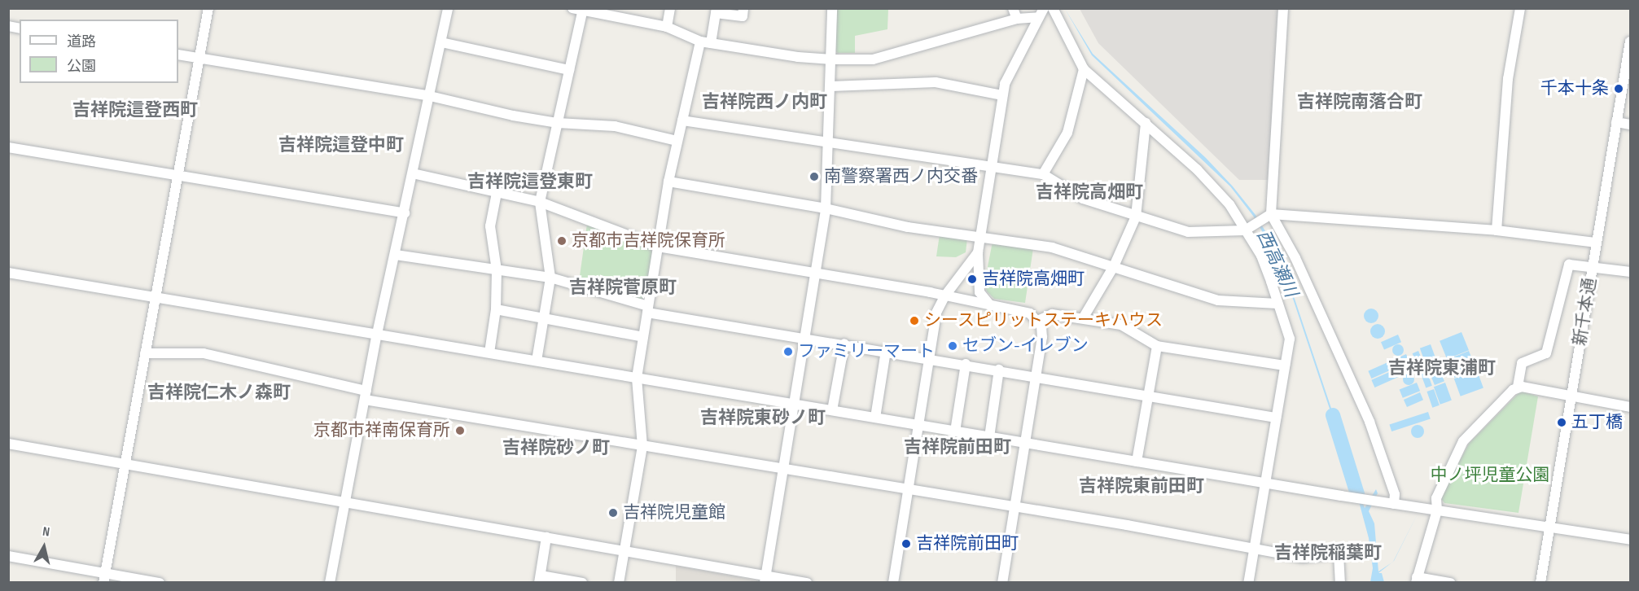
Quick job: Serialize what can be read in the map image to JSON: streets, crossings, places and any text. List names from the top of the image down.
{
  "streets": {
    "street": ["新千本通"]
  },
  "districts": [
    "吉祥院西ノ内町",
    "吉祥院南落合町",
    "吉祥院這登西町",
    "吉祥院這登中町",
    "吉祥院這登東町",
    "吉祥院高畑町",
    "吉祥院菅原町",
    "吉祥院東浦町",
    "吉祥院仁木ノ森町",
    "吉祥院東砂ノ町",
    "吉祥院前田町",
    "吉祥院砂ノ町",
    "吉祥院東前田町",
    "吉祥院稲葉町"
  ],
  "water": ["西高瀬川"],
  "parks": ["中ノ坪児童公園"],
  "places": [
    "千本十条",
    "南警察署西ノ内交番",
    "京都市吉祥院保育所",
    "吉祥院高畑町",
    "シースピリットステーキハウス",
    "セブン-イレブン",
    "ファミリーマート",
    "五丁橋",
    "京都市祥南保育所",
    "吉祥院児童館",
    "吉祥院前田町"
  ],
  "legend": ["道路", "公園"],
  "north": "top"
}
